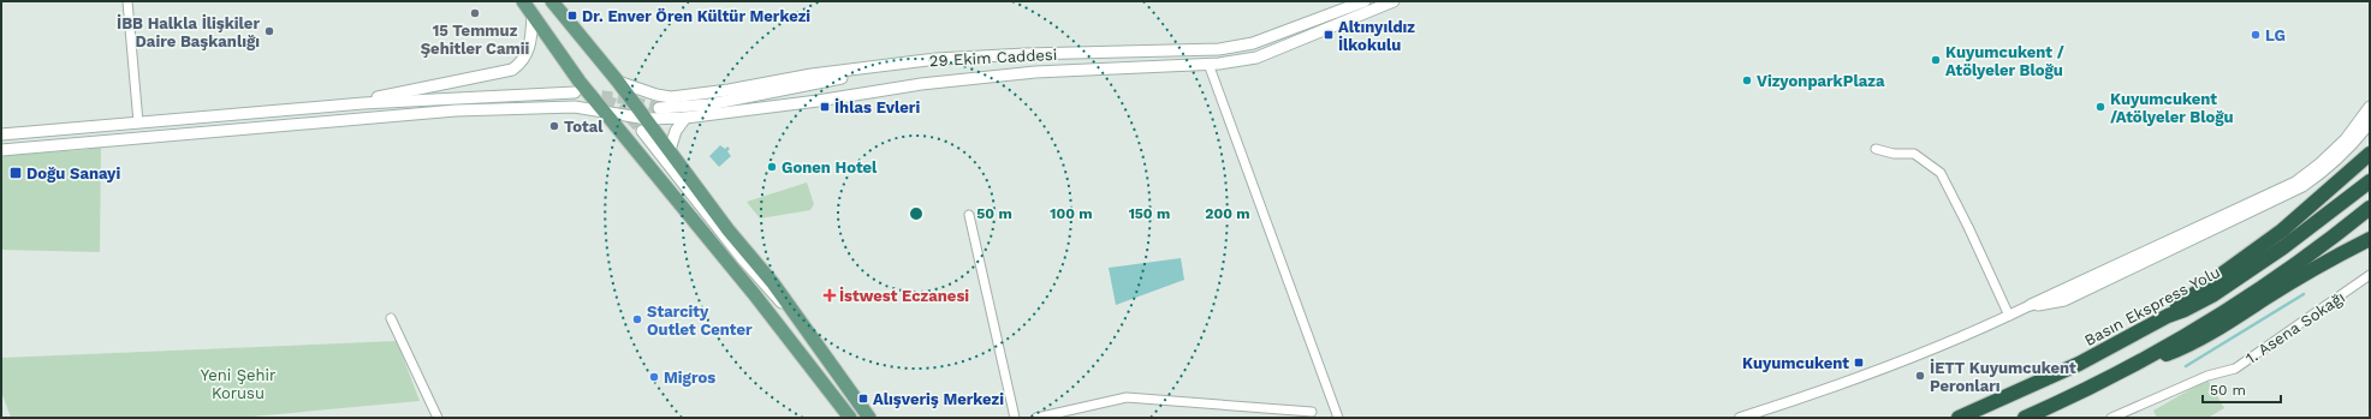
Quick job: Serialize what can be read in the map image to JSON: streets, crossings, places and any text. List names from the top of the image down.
{
  "streets": {
    "highway": ["Basın Ekspress Yolu"],
    "main road": ["29 Ekim Caddesi"],
    "street": ["1. Asena Sokağı"]
  },
  "parks": ["Yeni Şehir Korusu"],
  "places": {
    "other": [
      "15 Temmuz Şehitler Camii",
      "İBB Halkla İlişkiler Daire Başkanlığı",
      "LG",
      "Kuyumcukent / Atölyeler Bloğu",
      "VizyonparkPlaza",
      "Kuyumcukent /Atölyeler Bloğu",
      "Total",
      "Gonen Hotel",
      "Starcity Outlet Center",
      "İETT Kuyumcukent Peronları",
      "Migros"
    ],
    "transit": [
      "Dr. Enver Ören Kültür Merkezi",
      "Altınyıldız İlkokulu",
      "İhlas Evleri",
      "Doğu Sanayi",
      "Kuyumcukent",
      "Alışveriş Merkezi"
    ],
    "health": ["İstwest Eczanesi"]
  },
  "scale_bar": "50 m",
  "rings": [
    "50 m",
    "100 m",
    "150 m",
    "200 m"
  ]
}
